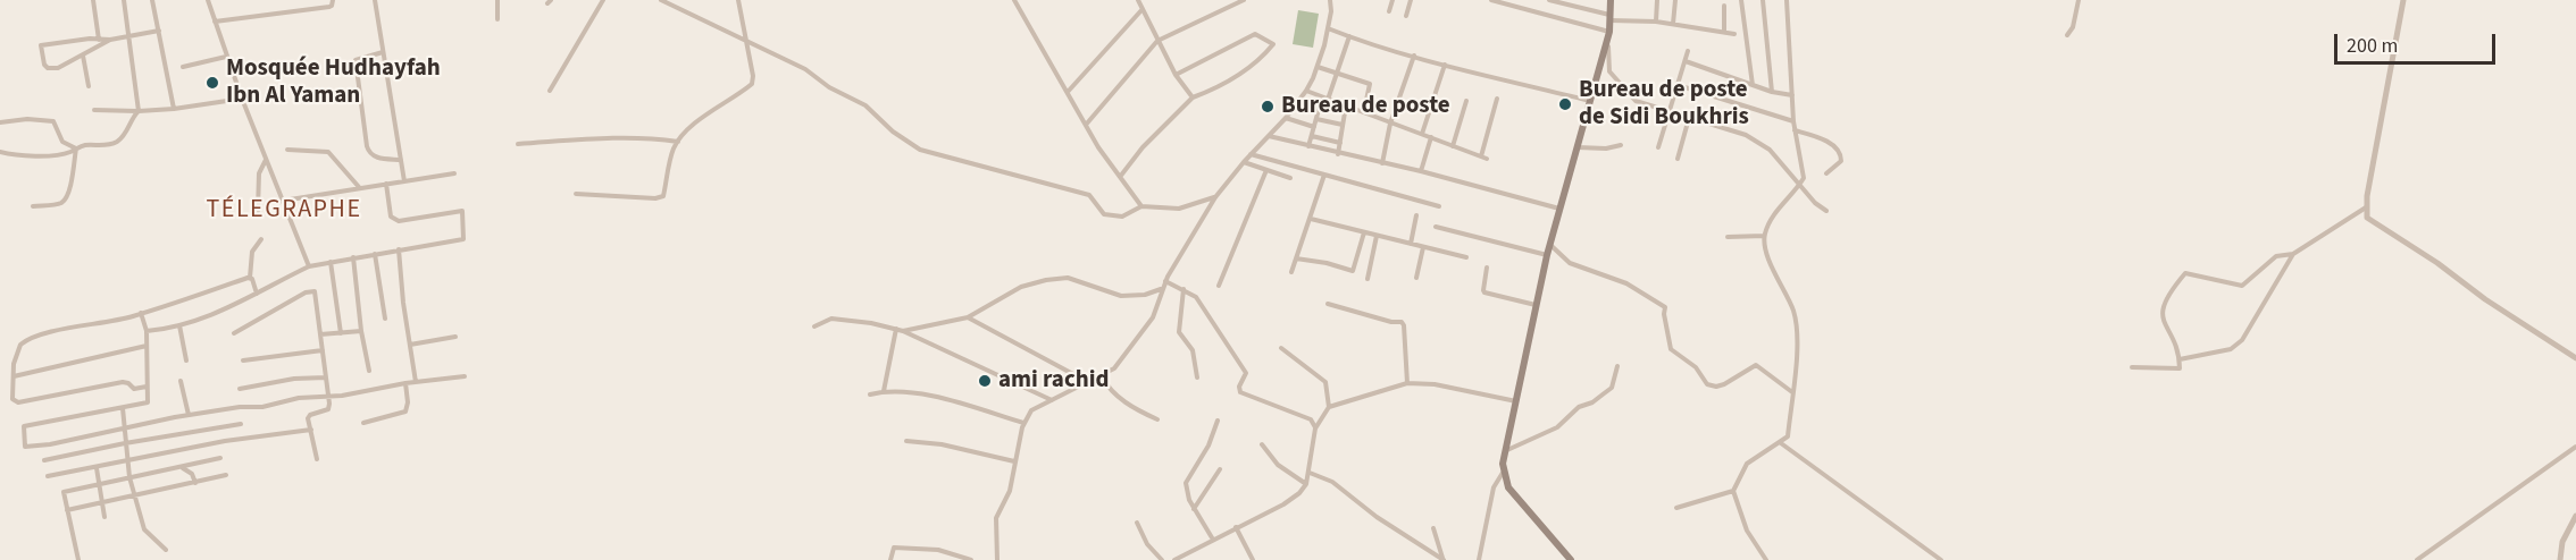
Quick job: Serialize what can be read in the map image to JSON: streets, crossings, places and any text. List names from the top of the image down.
{
  "districts": ["TÉLEGRAPHE"],
  "places": [
    "Mosquée Hudhayfah Ibn Al Yaman",
    "Bureau de poste de Sidi Boukhris",
    "Bureau de poste",
    "ami rachid"
  ],
  "scale_bar": "200 m"
}
